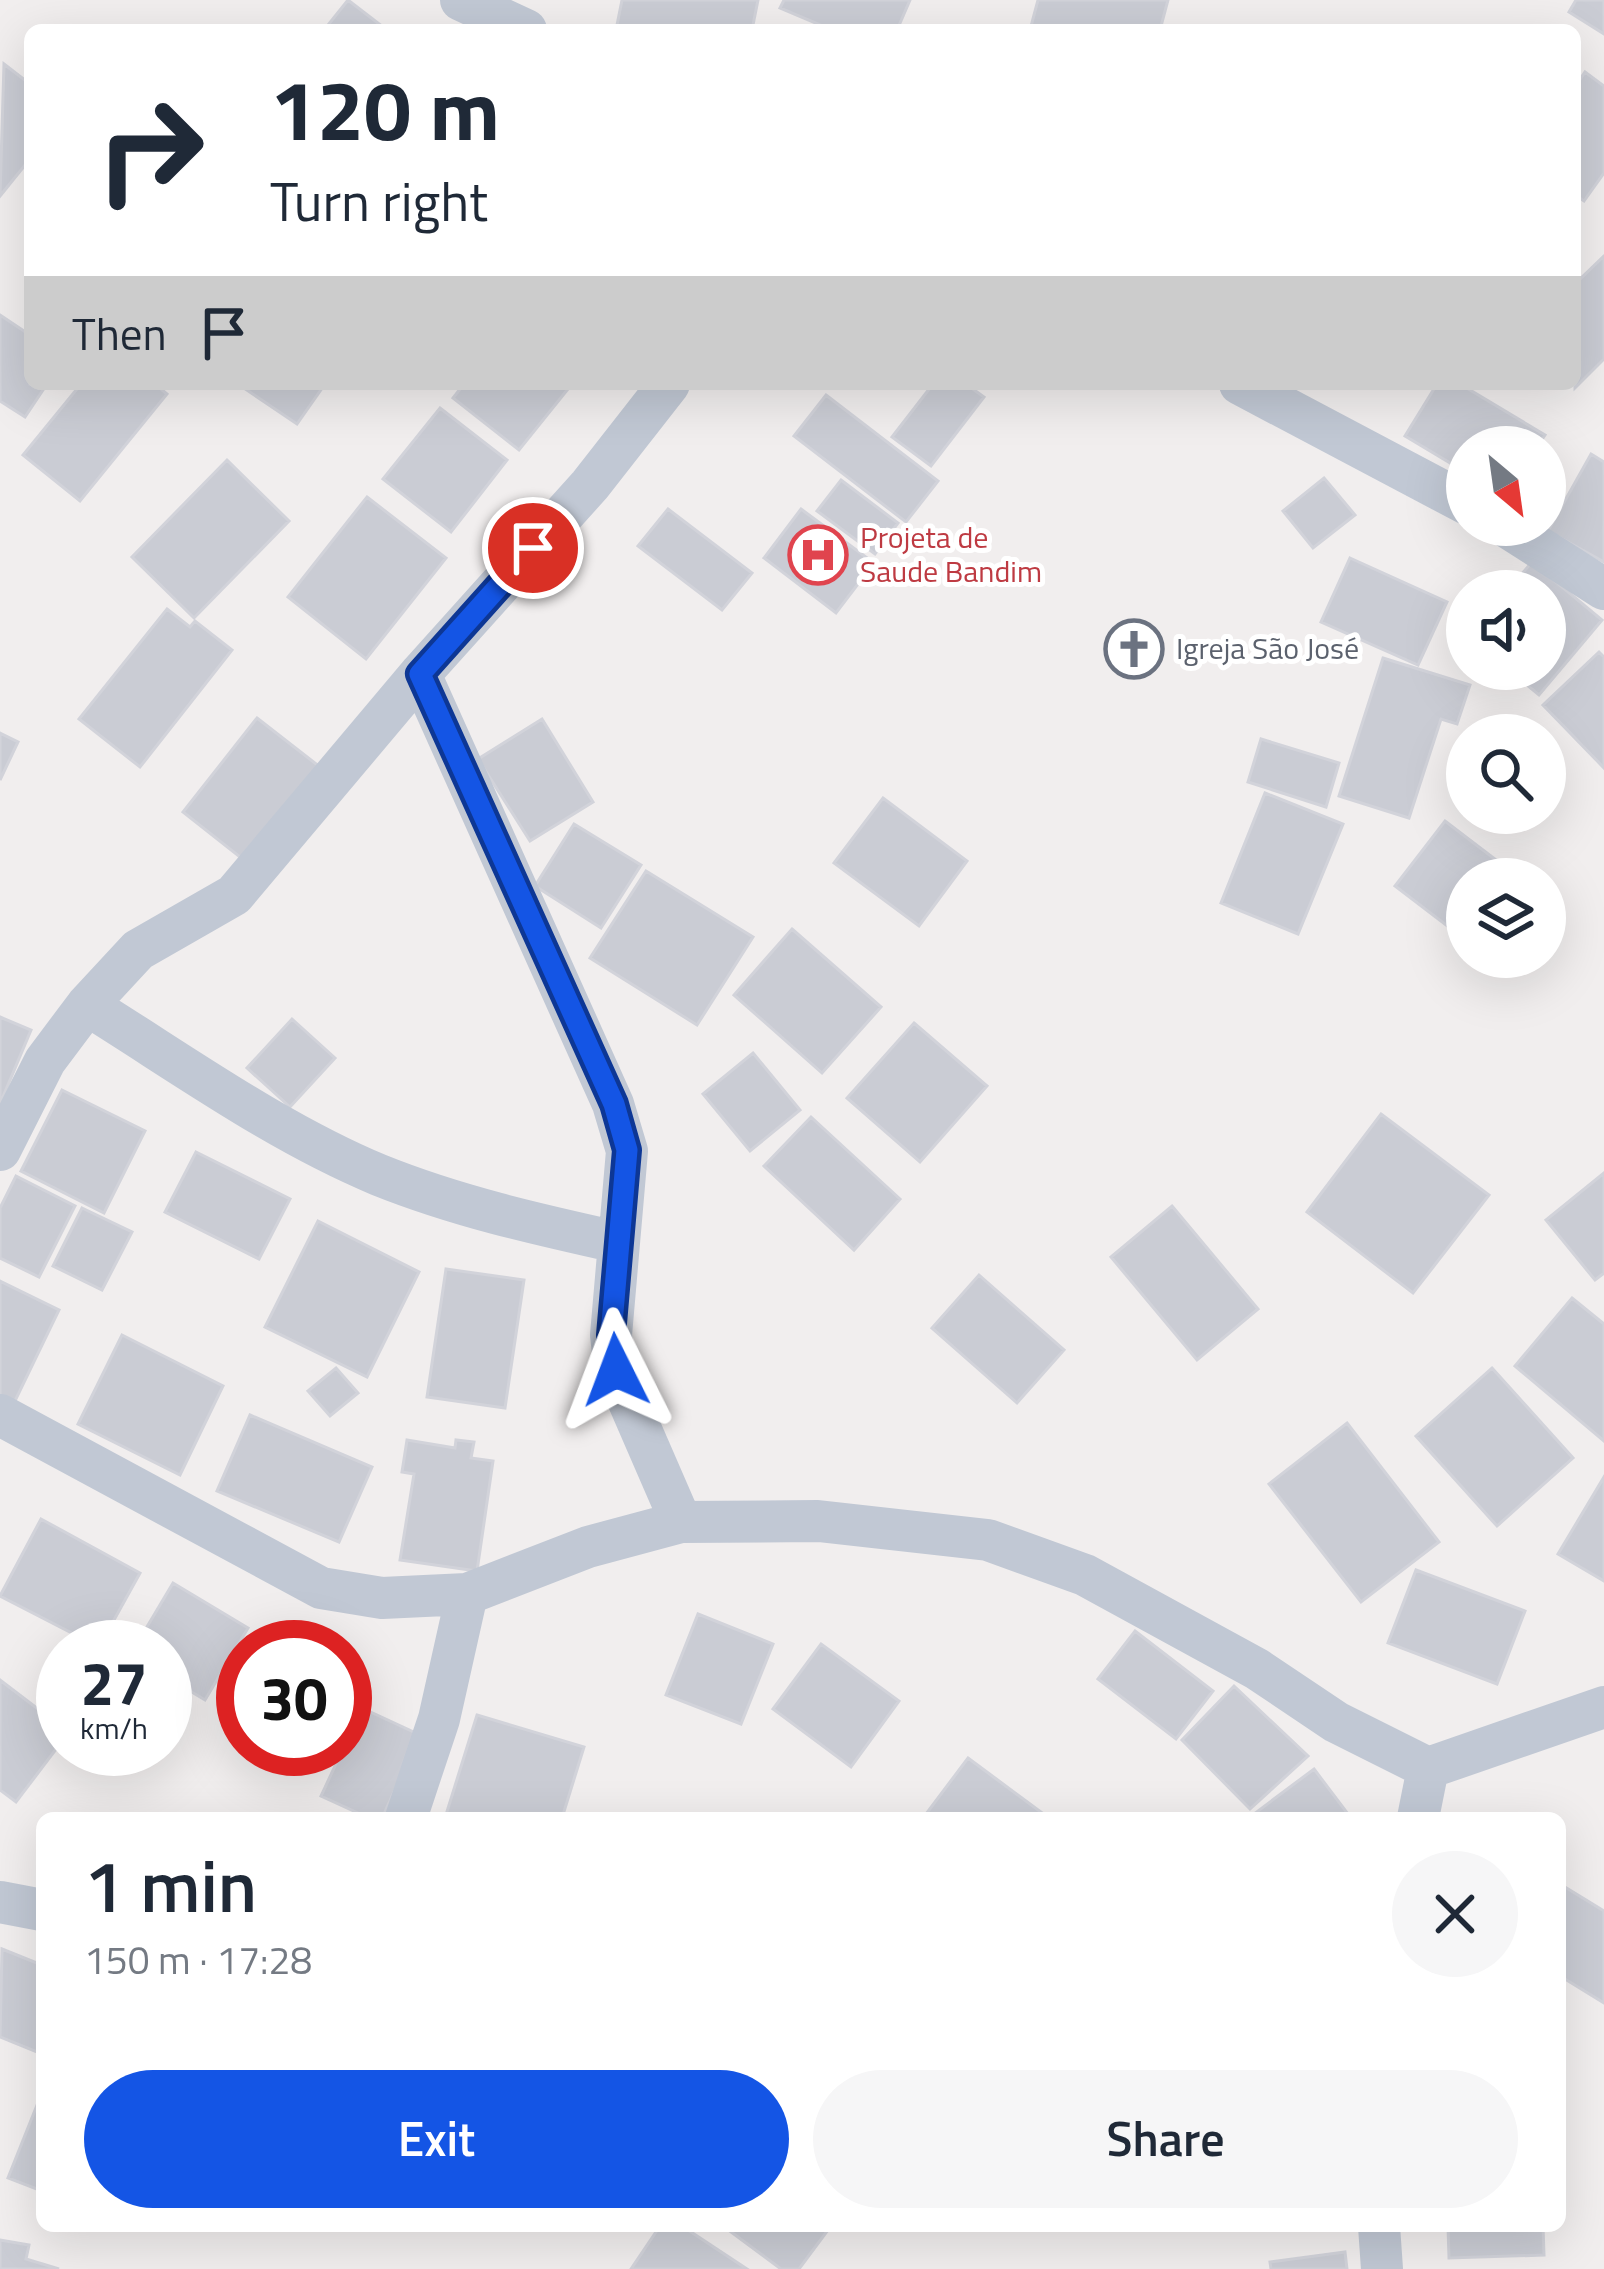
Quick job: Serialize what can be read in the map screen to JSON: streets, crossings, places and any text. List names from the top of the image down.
{
  "places": {
    "hospital": ["Projeta de Saude Bandim"],
    "church": ["Igreja São José"]
  },
  "north": "bottom right",
  "page": {
    "turn": ["120 m", "Turn right"],
    "then": "Then",
    "speed": "27 km/h",
    "limit": "30",
    "heading": ["1 min", "150 m · 17:28"],
    "buttons": ["Exit", "Share"]
  }
}
